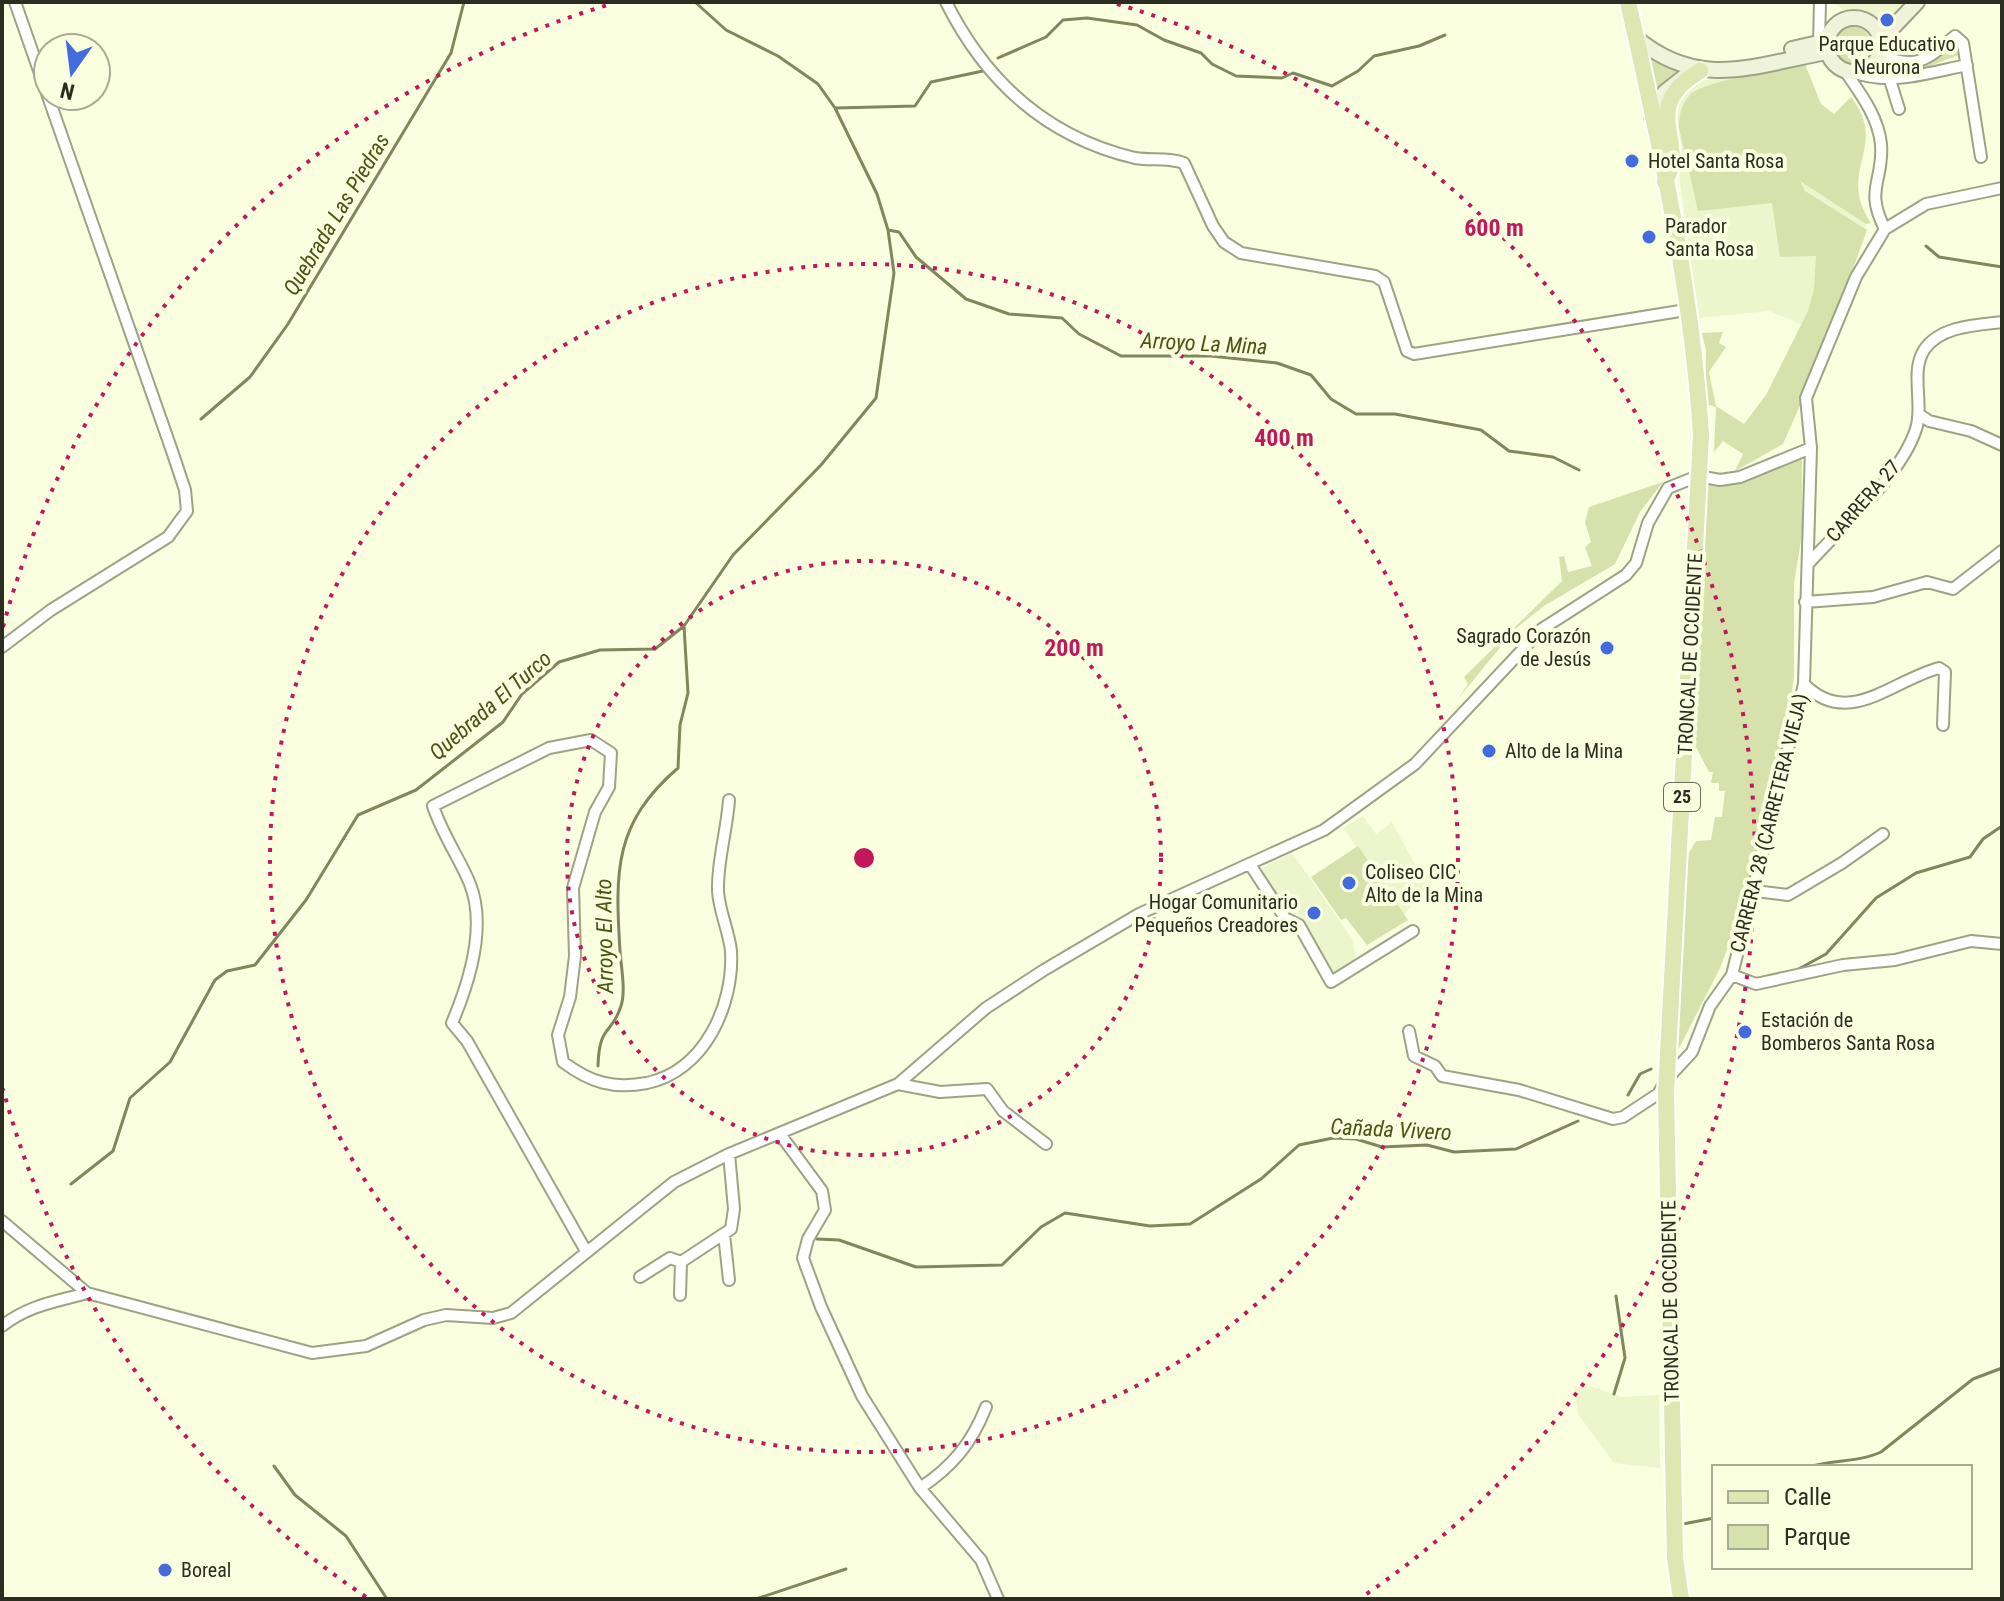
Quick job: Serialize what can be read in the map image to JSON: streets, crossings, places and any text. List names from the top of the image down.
{
  "streets": {
    "main road": ["TRONCAL DE OCCIDENTE", "25"],
    "street": ["CARRERA 27", "CARRERA 28 (CARRETERA VIEJA)"]
  },
  "crossings": [
    ["CARRERA 27", "CARRERA 28 (CARRETERA VIEJA)"],
    ["TRONCAL DE OCCIDENTE", "CARRERA 28 (CARRETERA VIEJA)"]
  ],
  "water": [
    "Quebrada Las Piedras",
    "Arroyo La Mina",
    "Quebrada El Turco",
    "Arroyo El Alto",
    "Cañada Vivero"
  ],
  "places": [
    "Parque Educativo Neurona",
    "Hotel Santa Rosa",
    "Parador Santa Rosa",
    "Sagrado Corazón de Jesús",
    "Alto de la Mina",
    "Coliseo CIC Alto de la Mina",
    "Hogar Comunitario Pequeños Creadores",
    "Estación de Bomberos Santa Rosa",
    "Boreal"
  ],
  "legend": ["Calle", "Parque"],
  "north": "bottom",
  "rings": ["600 m", "400 m", "200 m"]
}
